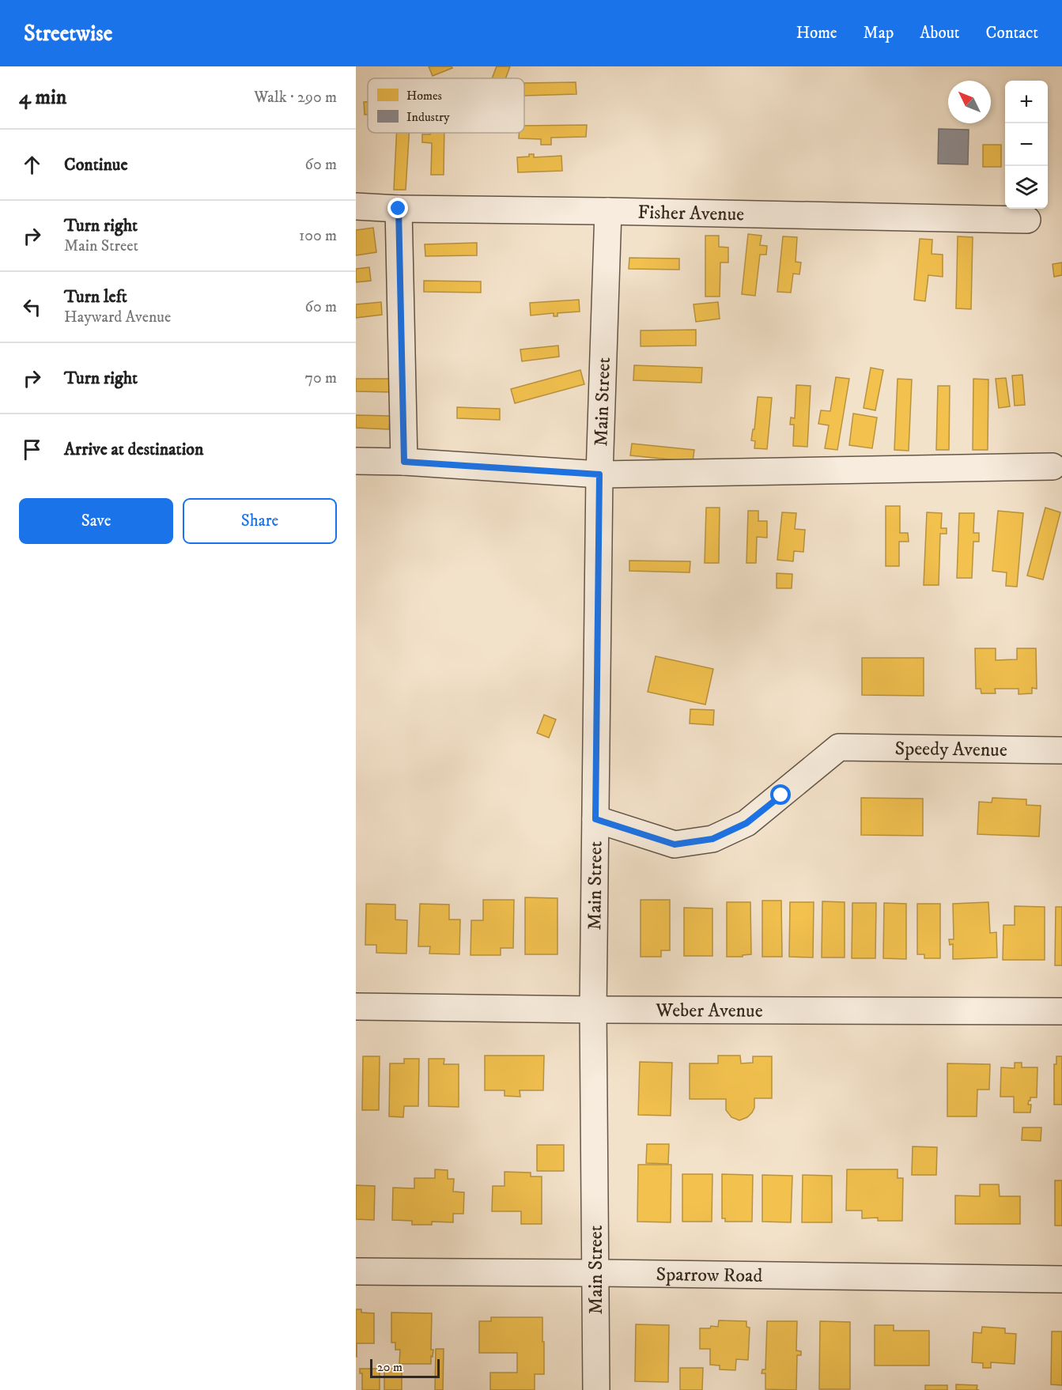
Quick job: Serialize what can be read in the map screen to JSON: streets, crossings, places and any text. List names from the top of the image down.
{
  "streets": {
    "street": [
      "Fisher Avenue",
      "Main Street",
      "Speedy Avenue",
      "Weber Avenue",
      "Sparrow Road"
    ]
  },
  "crossings": [
    ["Fisher Avenue", "Main Street"],
    ["Main Street", "Speedy Avenue"],
    ["Main Street", "Weber Avenue"],
    ["Main Street", "Sparrow Road"]
  ],
  "legend": ["Homes", "Industry"],
  "scale_bar": "20 m",
  "north": "top left",
  "page": {
    "header": "Streetwise",
    "nav": [
      "Home",
      "Map",
      "About",
      "Contact"
    ],
    "heading": ["4 min", "Walk · 290 m"],
    "map_buttons": ["+", "−"],
    "list": [
      ["Continue", "60 m"],
      ["Turn right", "Main Street", "100 m"],
      ["Turn left", "Hayward Avenue", "60 m"],
      ["Turn right", "70 m"],
      "Arrive at destination"
    ],
    "buttons": ["Save", "Share"],
    "scale": "20 m"
  }
}
